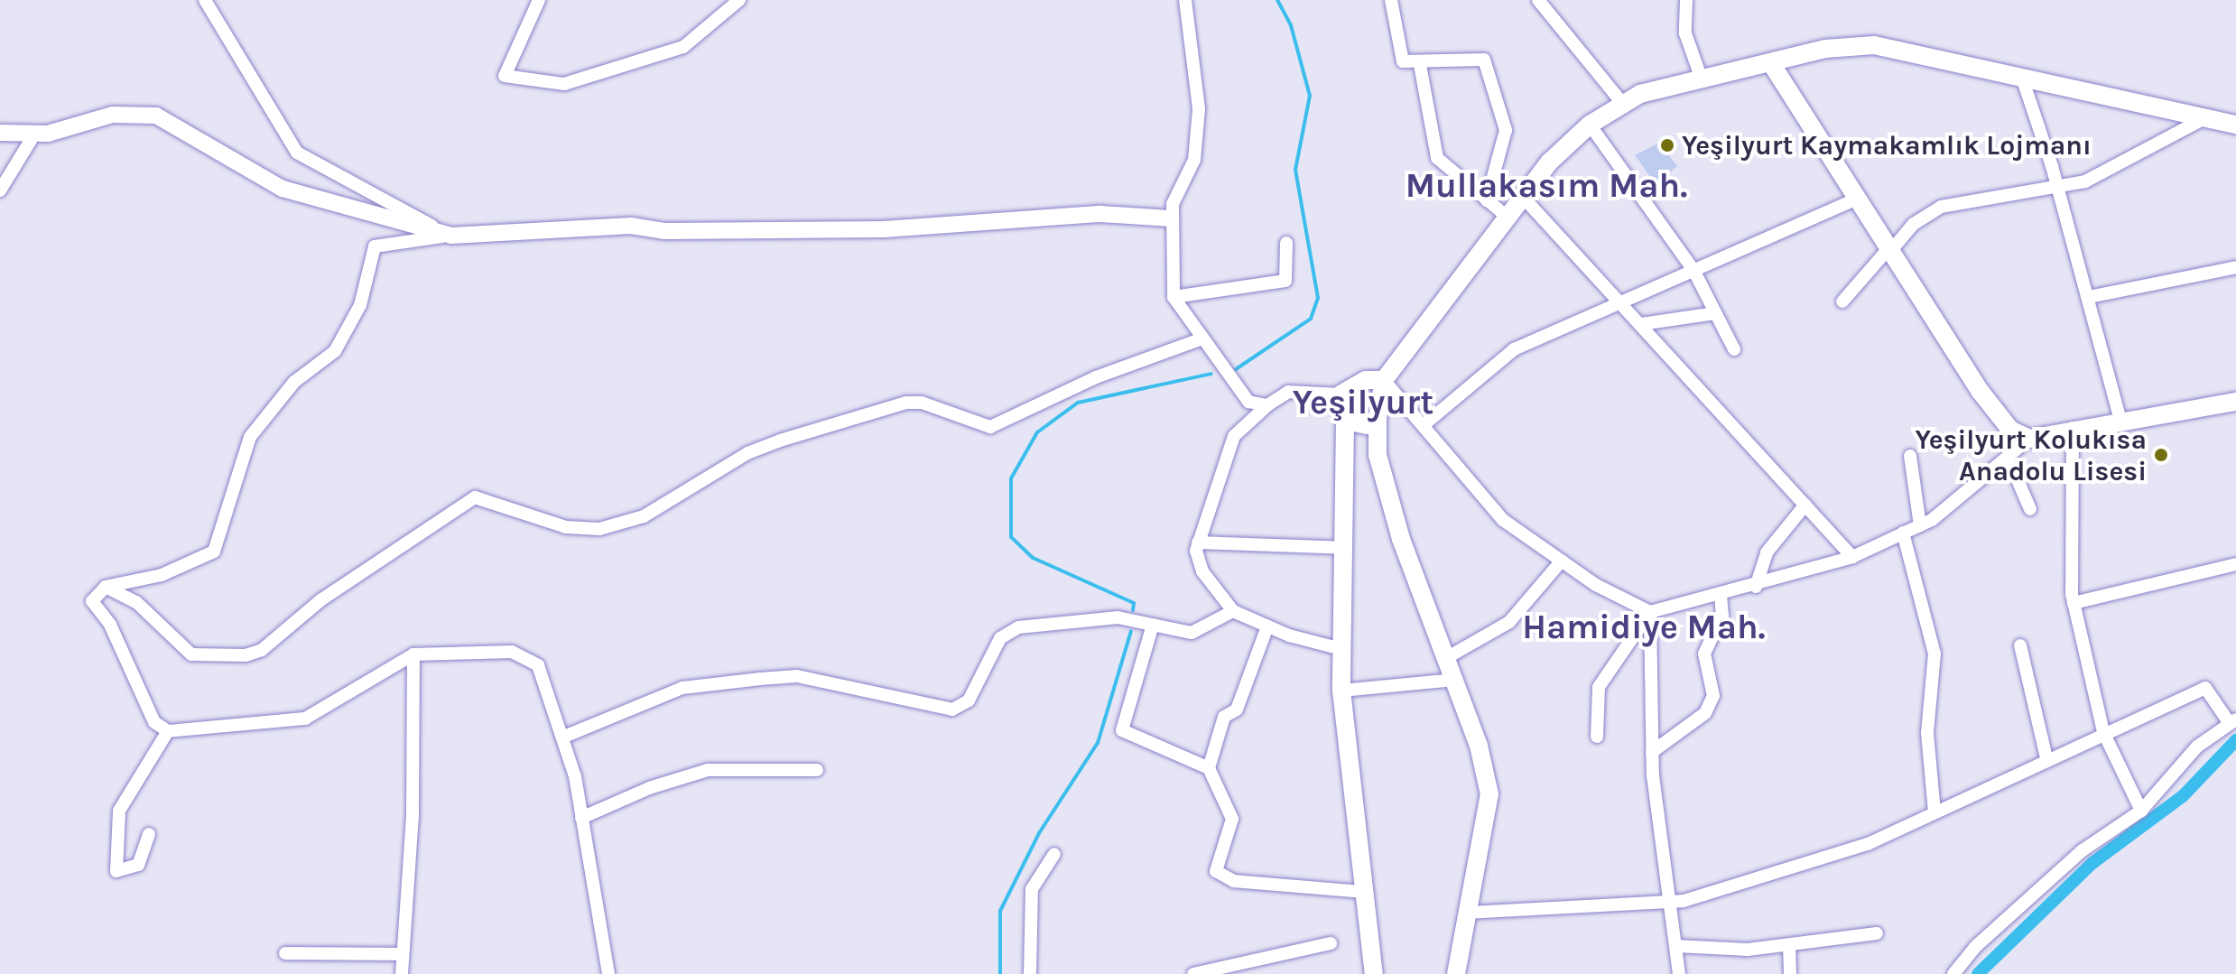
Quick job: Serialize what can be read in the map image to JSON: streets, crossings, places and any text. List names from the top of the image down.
{
  "districts": ["Mullakasım Mah.", "Yeşilyurt", "Hamidiye Mah."],
  "places": ["Yeşilyurt Kaymakamlık Lojmanı", "Yeşilyurt Kolukısa Anadolu Lisesi"]
}
